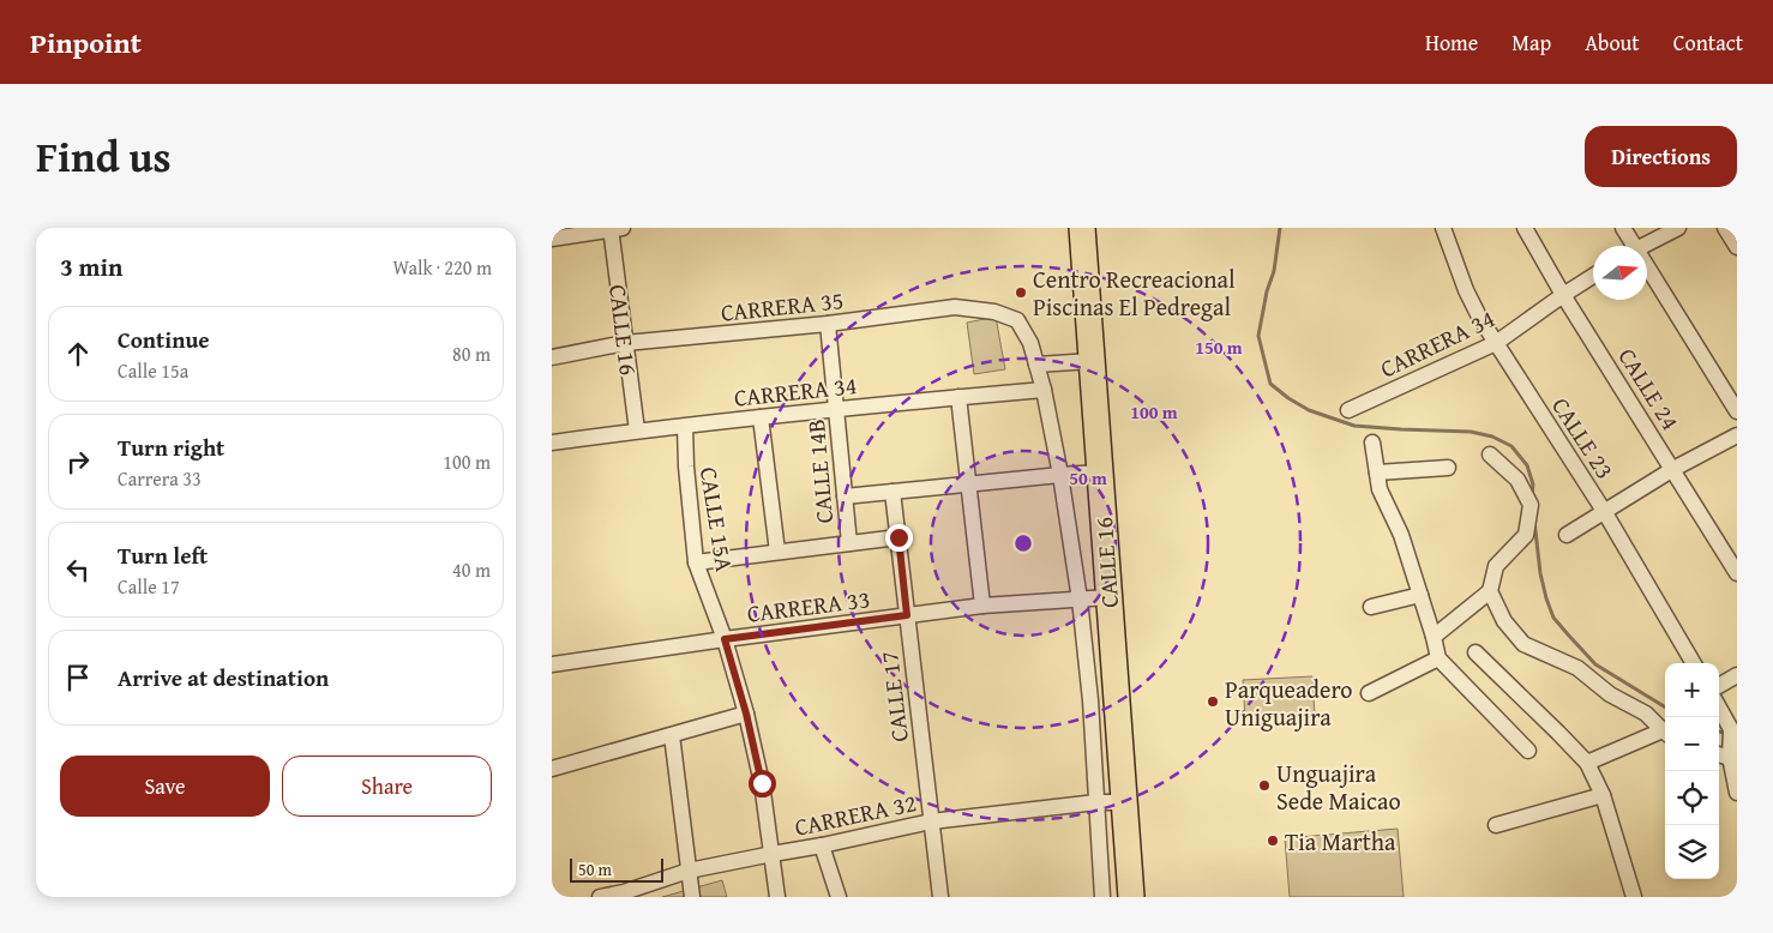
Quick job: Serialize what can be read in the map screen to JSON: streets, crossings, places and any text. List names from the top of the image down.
{
  "streets": {
    "highway": ["CALLE 16"],
    "street": [
      "CARRERA 35",
      "CARRERA 34",
      "CALLE 24",
      "CALLE 23",
      "CALLE 14B",
      "CALLE 15A",
      "CARRERA 33",
      "CALLE 17",
      "CARRERA 32"
    ]
  },
  "crossings": [
    ["CARRERA 35", "CALLE 16"],
    ["CARRERA 35", "CALLE 14B"],
    ["CALLE 16", "CARRERA 34"],
    ["CALLE 16", "CARRERA 33"],
    ["CALLE 16", "CARRERA 32"],
    ["CARRERA 34", "CALLE 24"],
    ["CARRERA 34", "CALLE 23"],
    ["CARRERA 34", "CALLE 14B"],
    ["CARRERA 34", "CALLE 15A"],
    ["CALLE 15A", "CARRERA 33"],
    ["CALLE 15A", "CARRERA 32"],
    ["CARRERA 33", "CALLE 17"],
    ["CALLE 17", "CARRERA 32"]
  ],
  "places": [
    "Centro Recreacional Piscinas El Pedregal",
    "Parqueadero Uniguajira",
    "Unguajira Sede Maicao",
    "Tia Martha"
  ],
  "scale_bar": "50 m",
  "north": "right",
  "page": {
    "header": "Pinpoint",
    "nav": [
      "Home",
      "Map",
      "About",
      "Contact"
    ],
    "title": "Find us",
    "buttons": [
      "Directions",
      ["Save", "Share"]
    ],
    "heading": ["3 min", "Walk · 220 m"],
    "list": [
      ["Continue", "Calle 15a", "80 m"],
      ["Turn right", "Carrera 33", "100 m"],
      ["Turn left", "Calle 17", "40 m"],
      "Arrive at destination"
    ],
    "map_buttons": ["+", "−"],
    "scale": "50 m"
  },
  "rings": ["150 m", "100 m", "50 m"]
}
